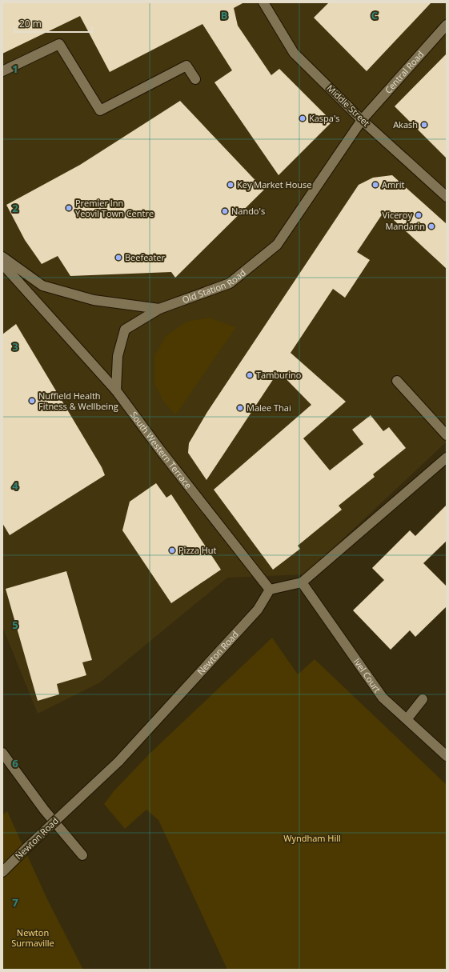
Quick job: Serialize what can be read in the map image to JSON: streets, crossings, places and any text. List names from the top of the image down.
{
  "streets": {
    "street": [
      "Central Road",
      "Middle Street",
      "Old Station Road",
      "South Western Terrace",
      "Newton Road",
      "Ivel Court"
    ]
  },
  "crossings": [
    ["Central Road", "Middle Street"],
    ["Central Road", "Old Station Road"],
    ["Middle Street", "Old Station Road"],
    ["South Western Terrace", "Newton Road"]
  ],
  "parks": ["Wyndham Hill", "Newton Surmaville"],
  "places": [
    "Kaspa's",
    "Akash",
    "Key Market House",
    "Amrit",
    "Premier Inn Yeovil Town Centre",
    "Nando's",
    "Viceroy",
    "Mandarin",
    "Beefeater",
    "Tamburino",
    "Nuffield Health Fitness & Wellbeing",
    "Malee Thai",
    "Pizza Hut"
  ],
  "scale_bar": "20 m",
  "grid": {
    "columns": ["B", "C"],
    "rows": [
      "1",
      "2",
      "3",
      "4",
      "5",
      "6",
      "7"
    ]
  }
}
